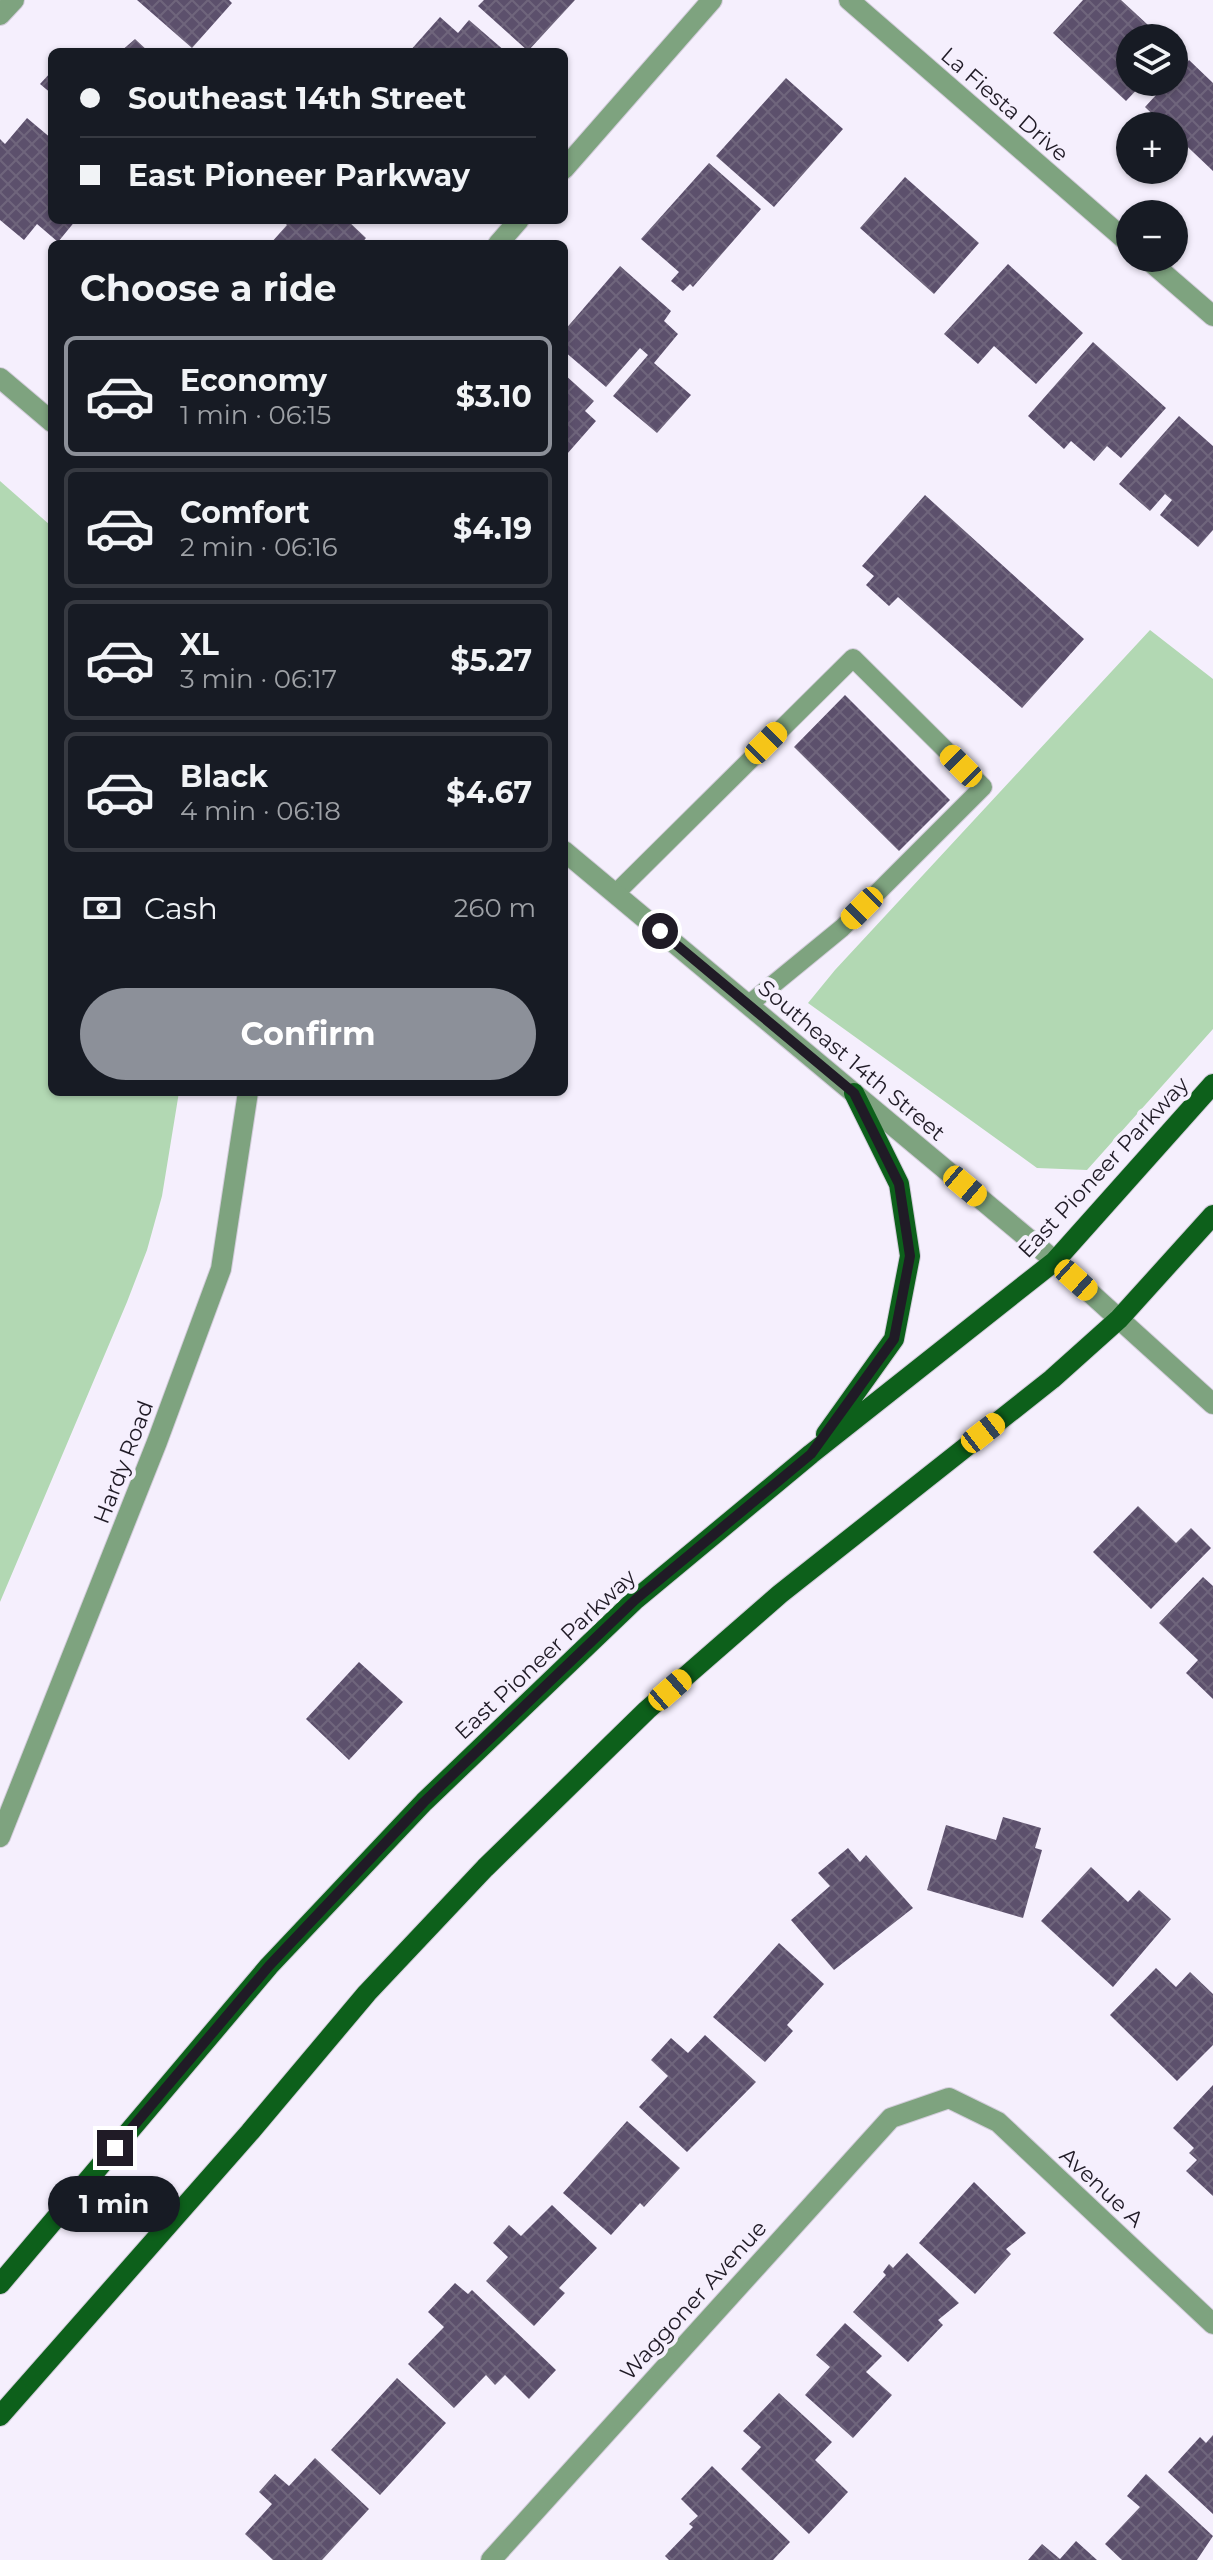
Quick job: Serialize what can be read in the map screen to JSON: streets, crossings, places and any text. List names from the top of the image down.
{
  "streets": {
    "main road": ["East Pioneer Parkway"],
    "street": [
      "La Fiesta Drive",
      "Southeast 14th Street",
      "Hardy Road",
      "Avenue A",
      "Waggoner Avenue"
    ]
  },
  "crossings": [
    ["Southeast 14th Street", "East Pioneer Parkway"],
    ["Avenue A", "Waggoner Avenue"]
  ],
  "page": {
    "map_buttons": ["+", "−"],
    "banner": ["Southeast 14th Street", "East Pioneer Parkway"],
    "heading": "Choose a ride",
    "list": [
      {
        "name": "Economy",
        "note": "1 min · 06:15",
        "value": "$3.10"
      },
      {
        "name": "Comfort",
        "note": "2 min · 06:16",
        "value": "$4.19"
      },
      {
        "name": "XL",
        "note": "3 min · 06:17",
        "value": "$5.27"
      },
      {
        "name": "Black",
        "note": "4 min · 06:18",
        "value": "$4.67"
      }
    ],
    "pay": ["Cash", "260 m"],
    "buttons": "Confirm",
    "bubble": "1 min"
  }
}
